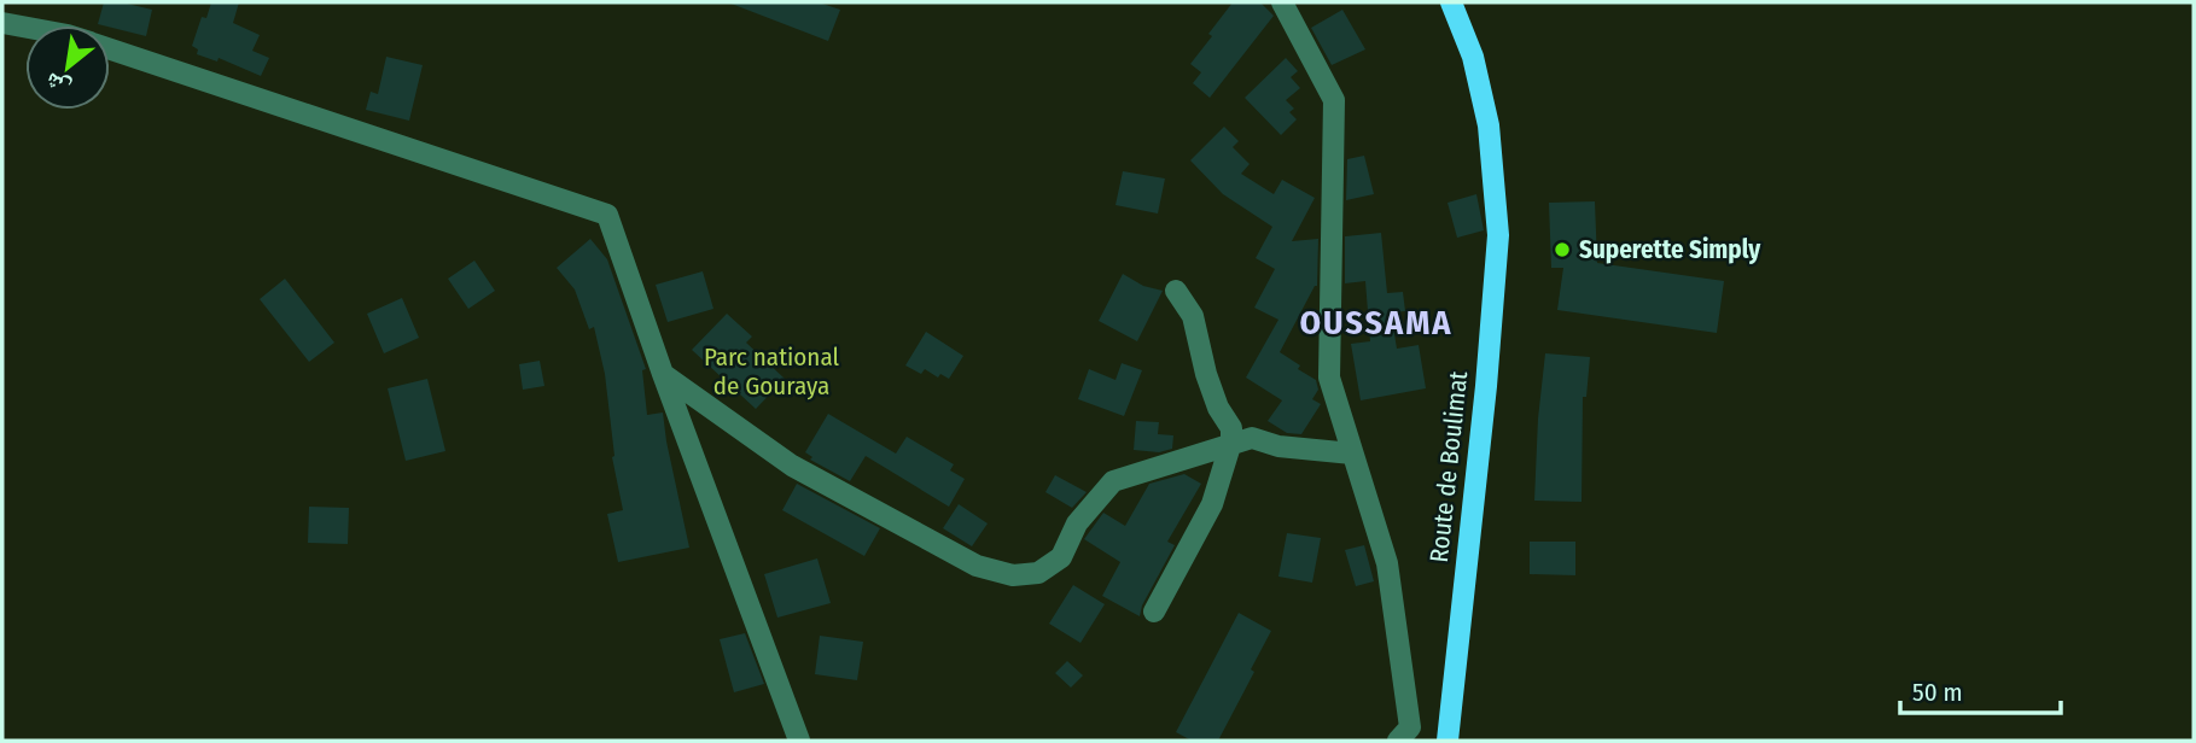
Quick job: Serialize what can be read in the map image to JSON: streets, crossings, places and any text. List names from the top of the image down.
{
  "streets": {
    "main road": ["Route de Boulimat"]
  },
  "districts": ["OUSSAMA"],
  "parks": ["Parc national de Gouraya"],
  "places": ["Superette Simply"],
  "scale_bar": "50 m",
  "north": "bottom left"
}
